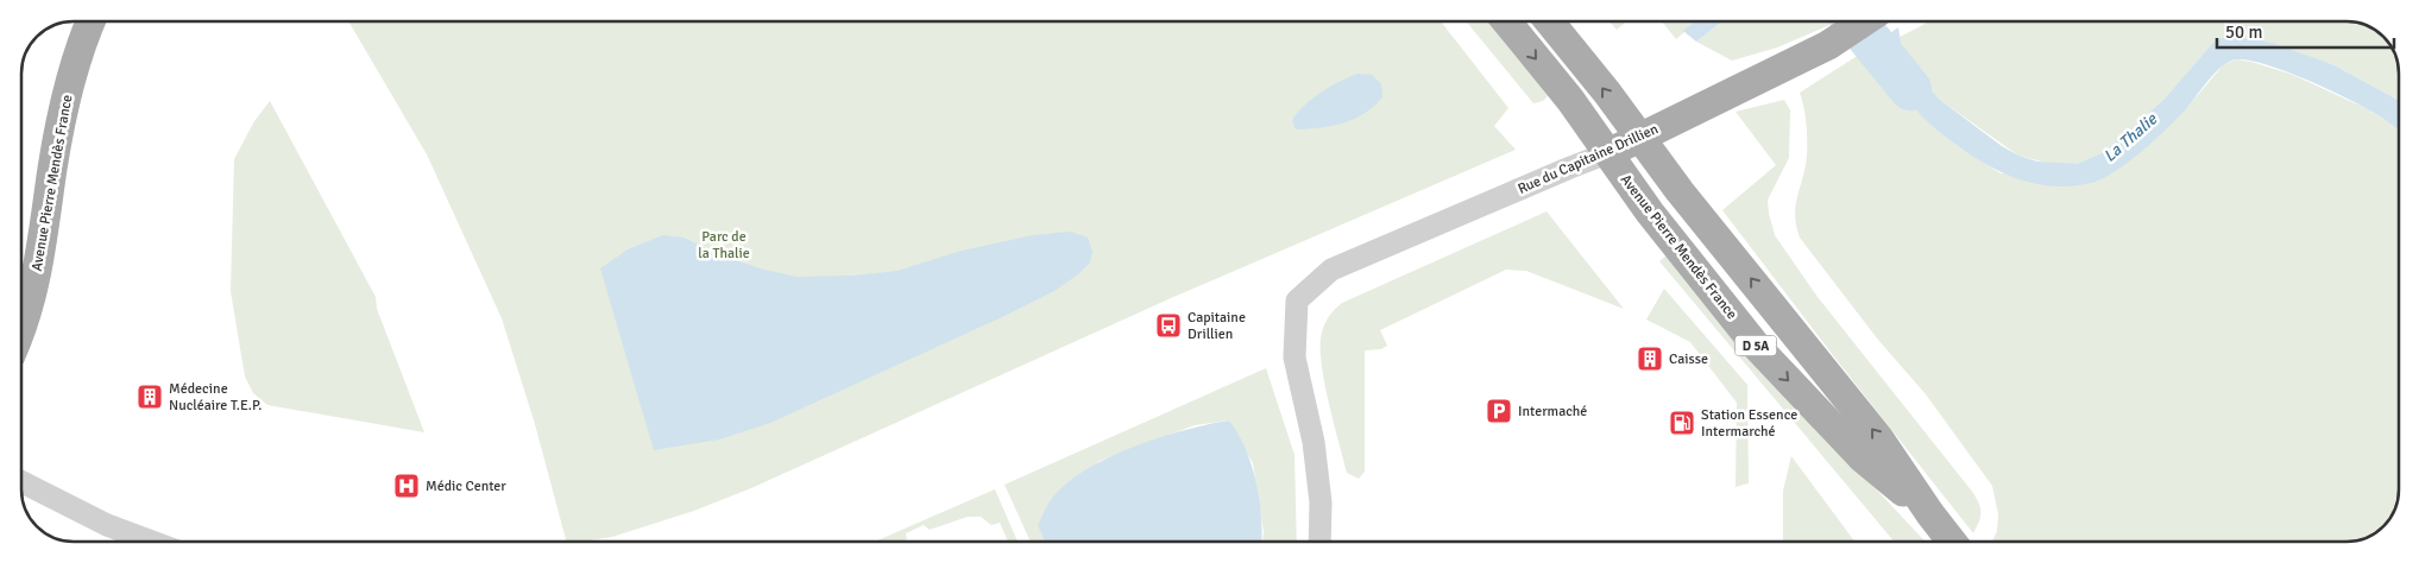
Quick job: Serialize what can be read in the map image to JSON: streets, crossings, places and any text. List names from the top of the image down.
{
  "streets": {
    "main road": ["Rue du Capitaine Drillien", "Avenue Pierre Mendès France", "D 5A"]
  },
  "crossings": [
    ["Rue du Capitaine Drillien", "Avenue Pierre Mendès France"]
  ],
  "water": ["La Thalie"],
  "parks": ["Parc de la Thalie"],
  "places": {
    "bus stop": ["Capitaine Drillien"],
    "building": ["Caisse", "Médecine Nucléaire T.E.P."],
    "parking": ["Intermaché"],
    "fuel station": ["Station Essence Intermarché"],
    "hospital": ["Médic Center"]
  },
  "scale_bar": "50 m"
}
